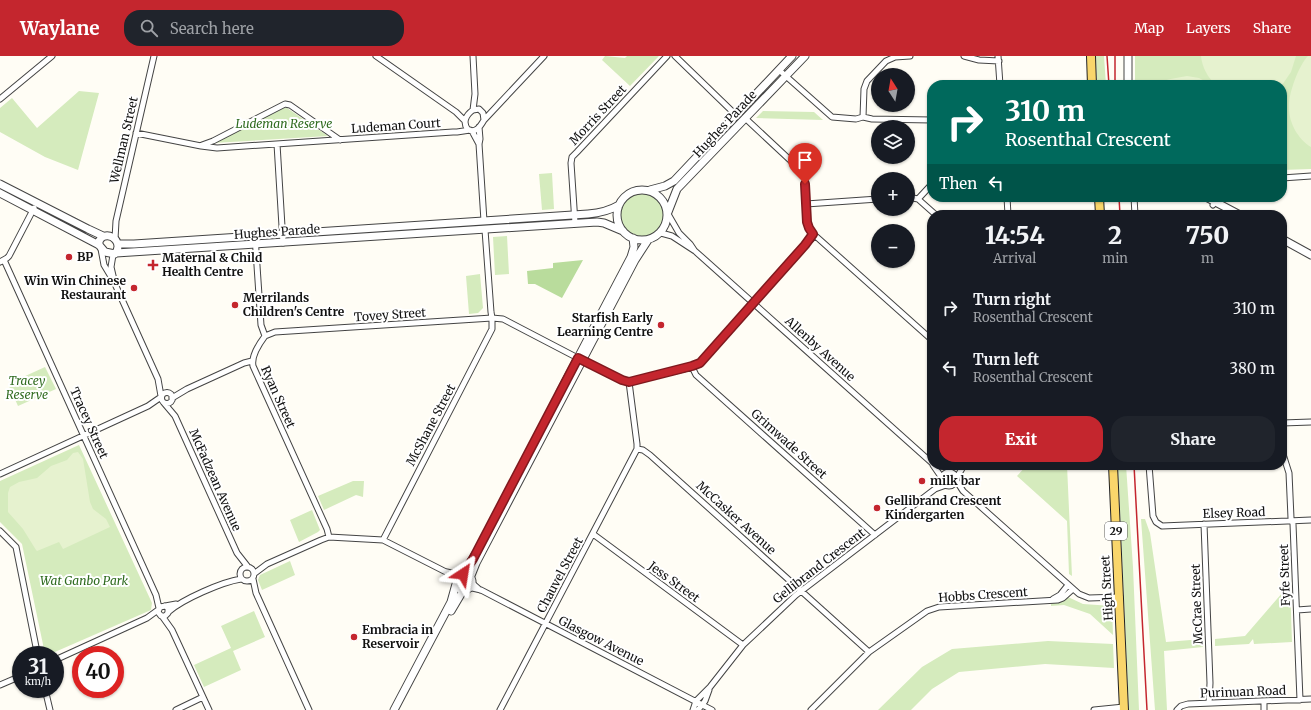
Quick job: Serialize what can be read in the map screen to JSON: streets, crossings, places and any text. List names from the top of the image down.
{
  "streets": {
    "main road": ["29", "High Street"],
    "street": [
      "Morris Street",
      "Hughes Parade",
      "Ludeman Court",
      "Wellman Street",
      "Tovey Street",
      "Allenby Avenue",
      "Ryan Street",
      "Tracey Street",
      "McShane Street",
      "Grimwade Street",
      "McFadzean Avenue",
      "Elsey Road",
      "McCasker Avenue",
      "Gellibrand Crescent",
      "Chauvel Street",
      "Fyfe Street",
      "Jess Street",
      "Hobbs Crescent",
      "McCrae Street",
      "Glasgow Avenue",
      "Purinuan Road"
    ]
  },
  "crossings": [
    ["Morris Street", "Hughes Parade"],
    ["Hughes Parade", "Wellman Street"],
    ["Hughes Parade", "Allenby Avenue"],
    ["Hughes Parade", "McShane Street"],
    ["Hughes Parade", "McFadzean Avenue"],
    ["Ludeman Court", "Wellman Street"],
    ["Tovey Street", "Ryan Street"],
    ["Tovey Street", "McShane Street"],
    ["Allenby Avenue", "Gellibrand Crescent"],
    ["Grimwade Street", "Gellibrand Crescent"],
    ["Elsey Road", "Fyfe Street"],
    ["Elsey Road", "McCrae Street"],
    ["McCasker Avenue", "Gellibrand Crescent"],
    ["McCasker Avenue", "Chauvel Street"],
    ["McCasker Avenue", "Hobbs Crescent"],
    ["Gellibrand Crescent", "Jess Street"],
    ["Gellibrand Crescent", "Glasgow Avenue"],
    ["Chauvel Street", "Jess Street"],
    ["Chauvel Street", "Glasgow Avenue"],
    ["Fyfe Street", "Purinuan Road"],
    ["McCrae Street", "Purinuan Road"]
  ],
  "parks": ["Ludeman Reserve", "Tracey Reserve", "Wat Ganbo Park"],
  "places": {
    "other": [
      "BP",
      "Win Win Chinese Restaurant",
      "Merrilands Children's Centre",
      "Starfish Early Learning Centre",
      "milk bar",
      "Gellibrand Crescent Kindergarten",
      "Embracia in Reservoir"
    ],
    "health": ["Maternal & Child Health Centre"]
  },
  "north": "top",
  "page": {
    "header": "Waylane",
    "search": "Search here",
    "nav": ["Map", "Layers", "Share"],
    "map_buttons": ["+", "−"],
    "turn": ["310 m", "Rosenthal Crescent"],
    "then": "Then",
    "eta": [
      "14:54",
      "Arrival",
      "2",
      "min",
      "750",
      "m"
    ],
    "list": [
      {
        "name": "Turn right",
        "note": "Rosenthal Crescent",
        "value": "310 m"
      },
      {
        "name": "Turn left",
        "note": "Rosenthal Crescent",
        "value": "380 m"
      }
    ],
    "buttons": ["Exit", "Share"],
    "speed": "31 km/h",
    "limit": "40"
  }
}
